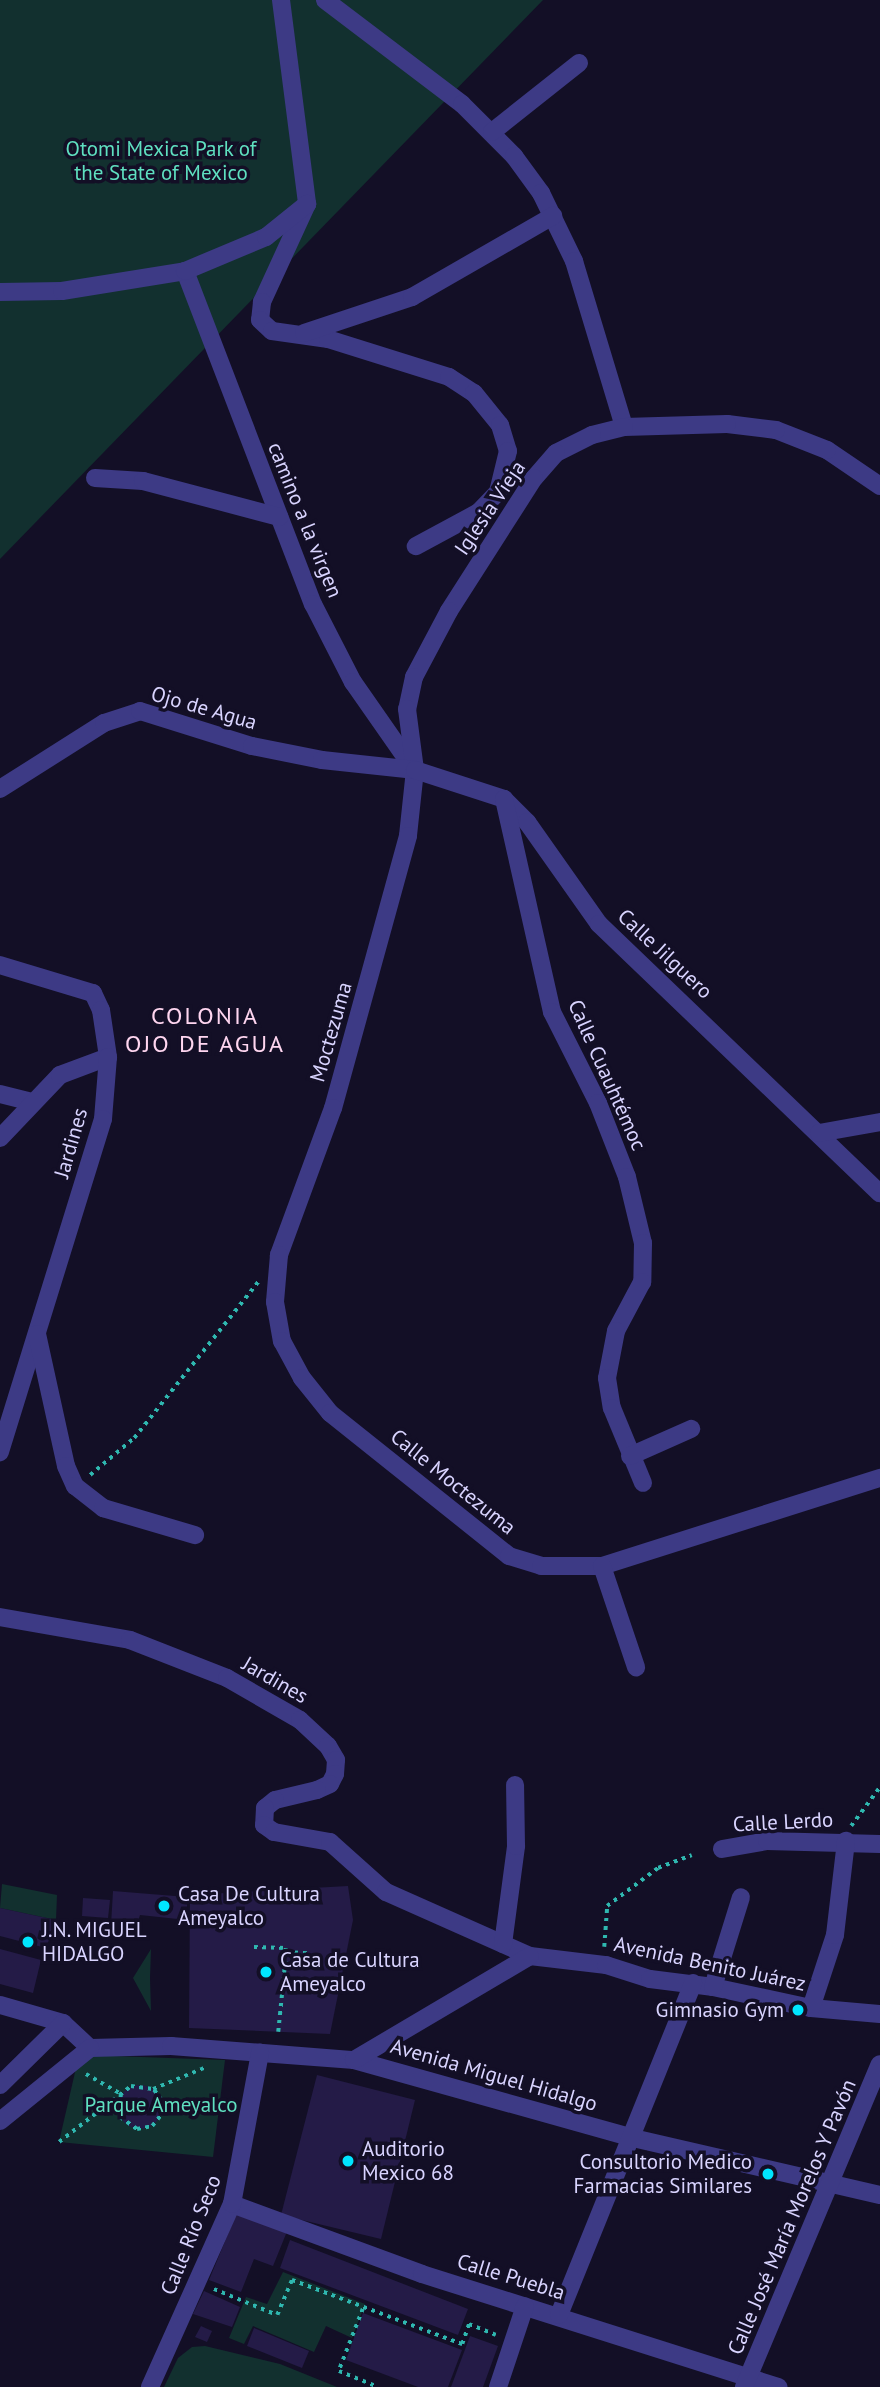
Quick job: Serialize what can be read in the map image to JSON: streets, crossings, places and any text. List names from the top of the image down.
{
  "streets": {
    "street": [
      "Iglesia Vieja",
      "camino a la virgen",
      "Ojo de Agua",
      "Calle Jilguero",
      "Moctezuma",
      "Calle Cuauhtémoc",
      "Jardines",
      "Calle Moctezuma",
      "Calle Lerdo",
      "Avenida Benito Juárez",
      "Avenida Miguel Hidalgo",
      "Calle José María Morelos Y Pavón",
      "Calle Río Seco",
      "Calle Puebla"
    ]
  },
  "crossings": [
    ["Iglesia Vieja", "camino a la virgen"],
    ["Iglesia Vieja", "Ojo de Agua"],
    ["Iglesia Vieja", "Calle Jilguero"],
    ["Iglesia Vieja", "Moctezuma"],
    ["camino a la virgen", "Ojo de Agua"],
    ["camino a la virgen", "Calle Jilguero"],
    ["camino a la virgen", "Moctezuma"],
    ["Ojo de Agua", "Calle Jilguero"],
    ["Ojo de Agua", "Moctezuma"],
    ["Calle Jilguero", "Moctezuma"],
    ["Calle Jilguero", "Calle Cuauhtémoc"],
    ["Moctezuma", "Calle Moctezuma"],
    ["Jardines", "Avenida Benito Juárez"],
    ["Avenida Miguel Hidalgo", "Calle José María Morelos Y Pavón"],
    ["Avenida Miguel Hidalgo", "Calle Río Seco"],
    ["Calle José María Morelos Y Pavón", "Calle Puebla"],
    ["Calle Río Seco", "Calle Puebla"]
  ],
  "districts": ["COLONIA OJO DE AGUA"],
  "parks": ["Otomi Mexica Park of the State of Mexico", "Parque Ameyalco"],
  "places": [
    "Casa De Cultura Ameyalco",
    "J.N. MIGUEL HIDALGO",
    "Casa de Cultura Ameyalco",
    "Gimnasio Gym",
    "Auditorio Mexico 68",
    "Consultorio Medico Farmacias Similares"
  ]
}
